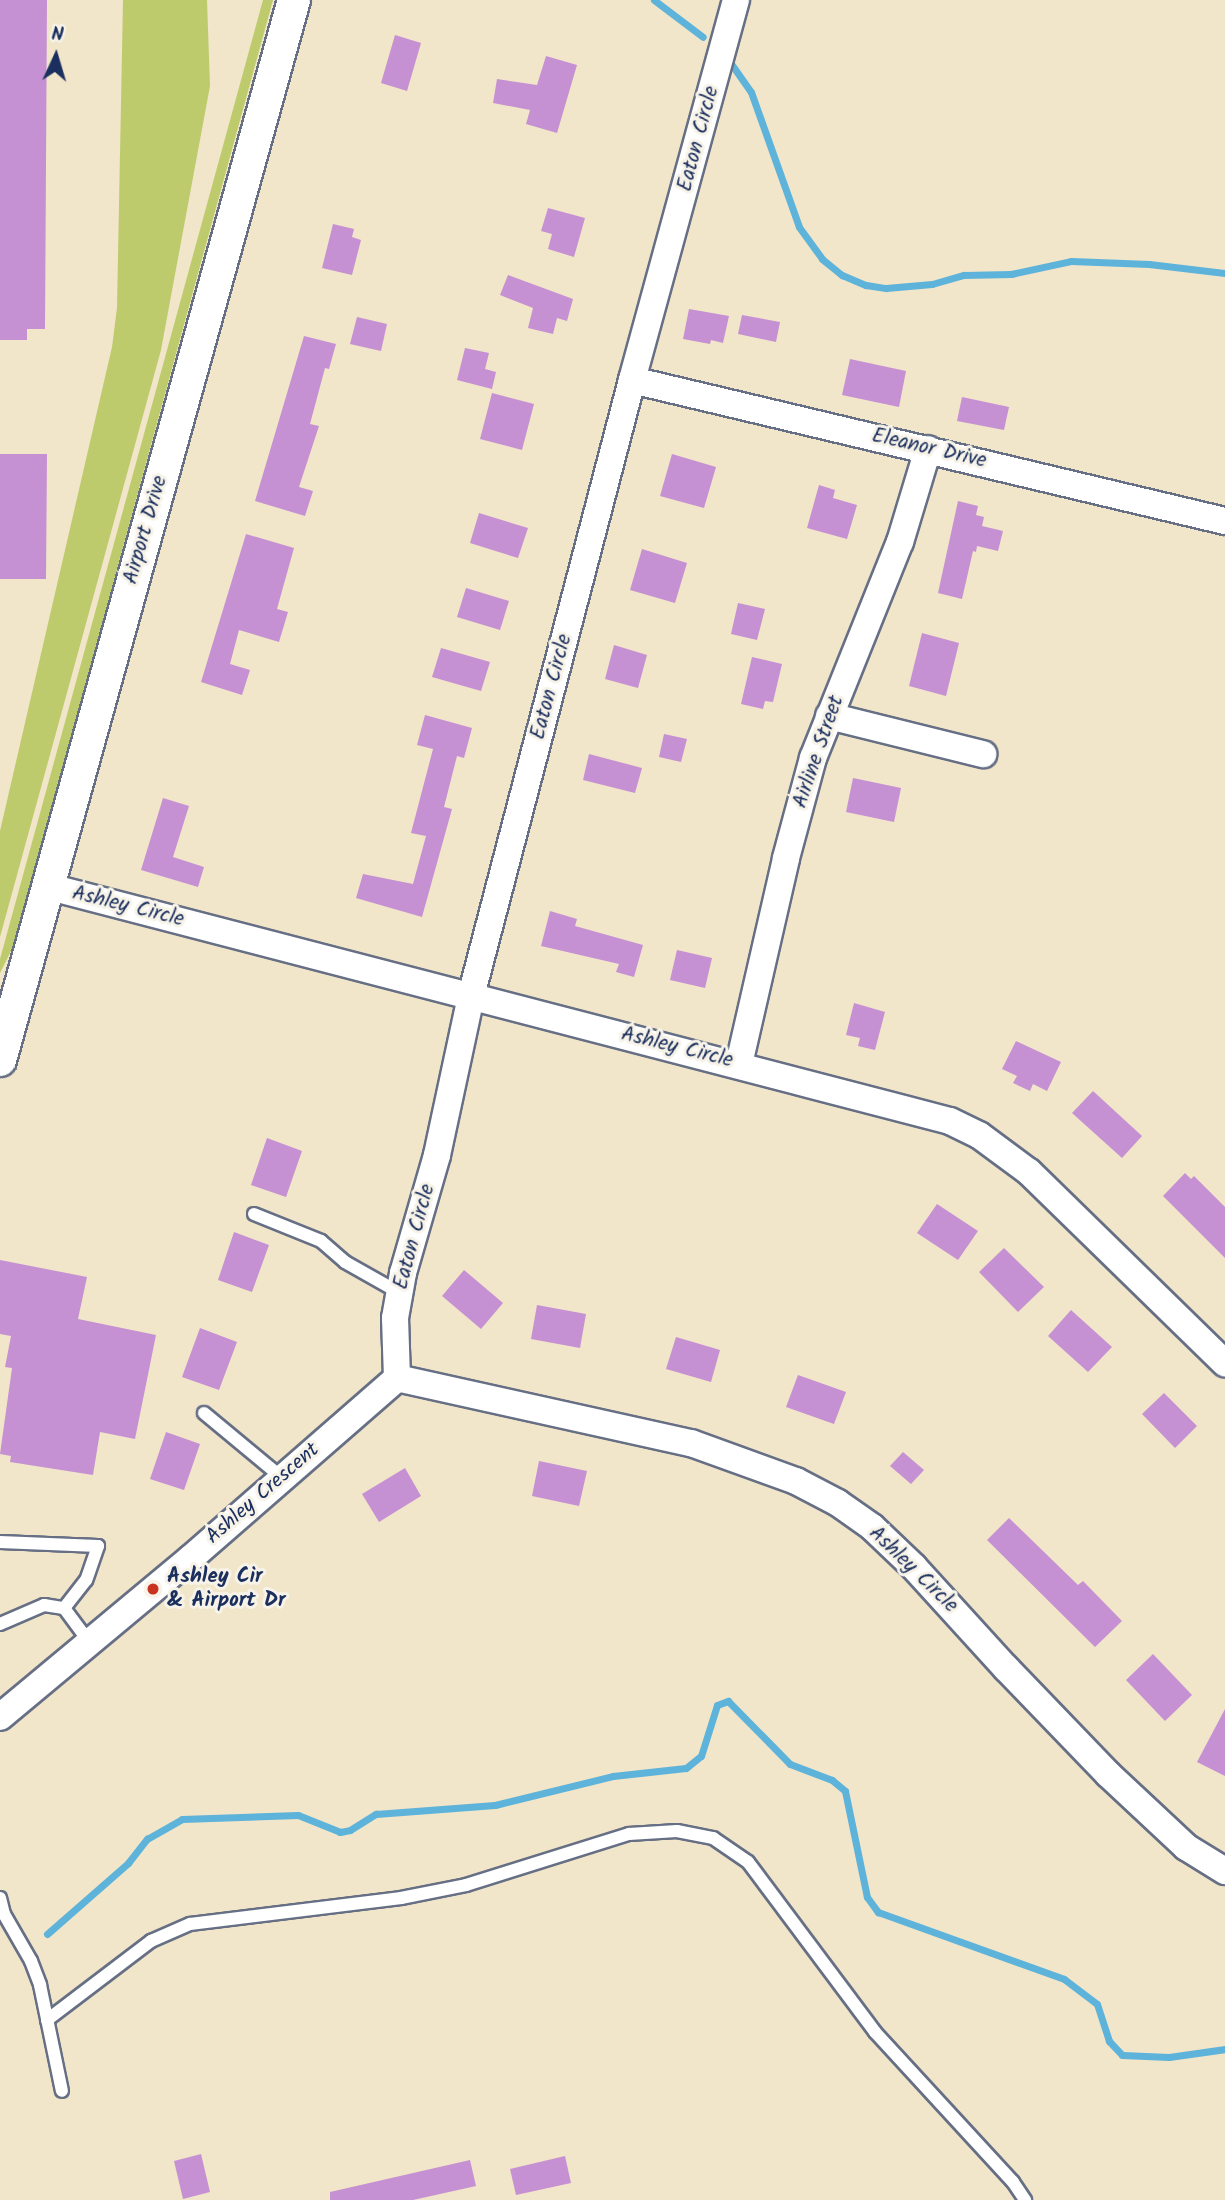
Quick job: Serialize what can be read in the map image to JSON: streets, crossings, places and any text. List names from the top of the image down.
{
  "streets": {
    "street": [
      "Eaton Circle",
      "Eleanor Drive",
      "Airport Drive",
      "Airline Street",
      "Ashley Circle",
      "Ashley Crescent"
    ]
  },
  "crossings": [
    ["Eaton Circle", "Eleanor Drive"],
    ["Eaton Circle", "Ashley Circle"],
    ["Eaton Circle", "Ashley Crescent"],
    ["Eleanor Drive", "Airline Street"],
    ["Airport Drive", "Ashley Circle"],
    ["Airline Street", "Ashley Circle"],
    ["Ashley Circle", "Ashley Crescent"]
  ],
  "places": ["Ashley Cir & Airport Dr"],
  "north": "top"
}
